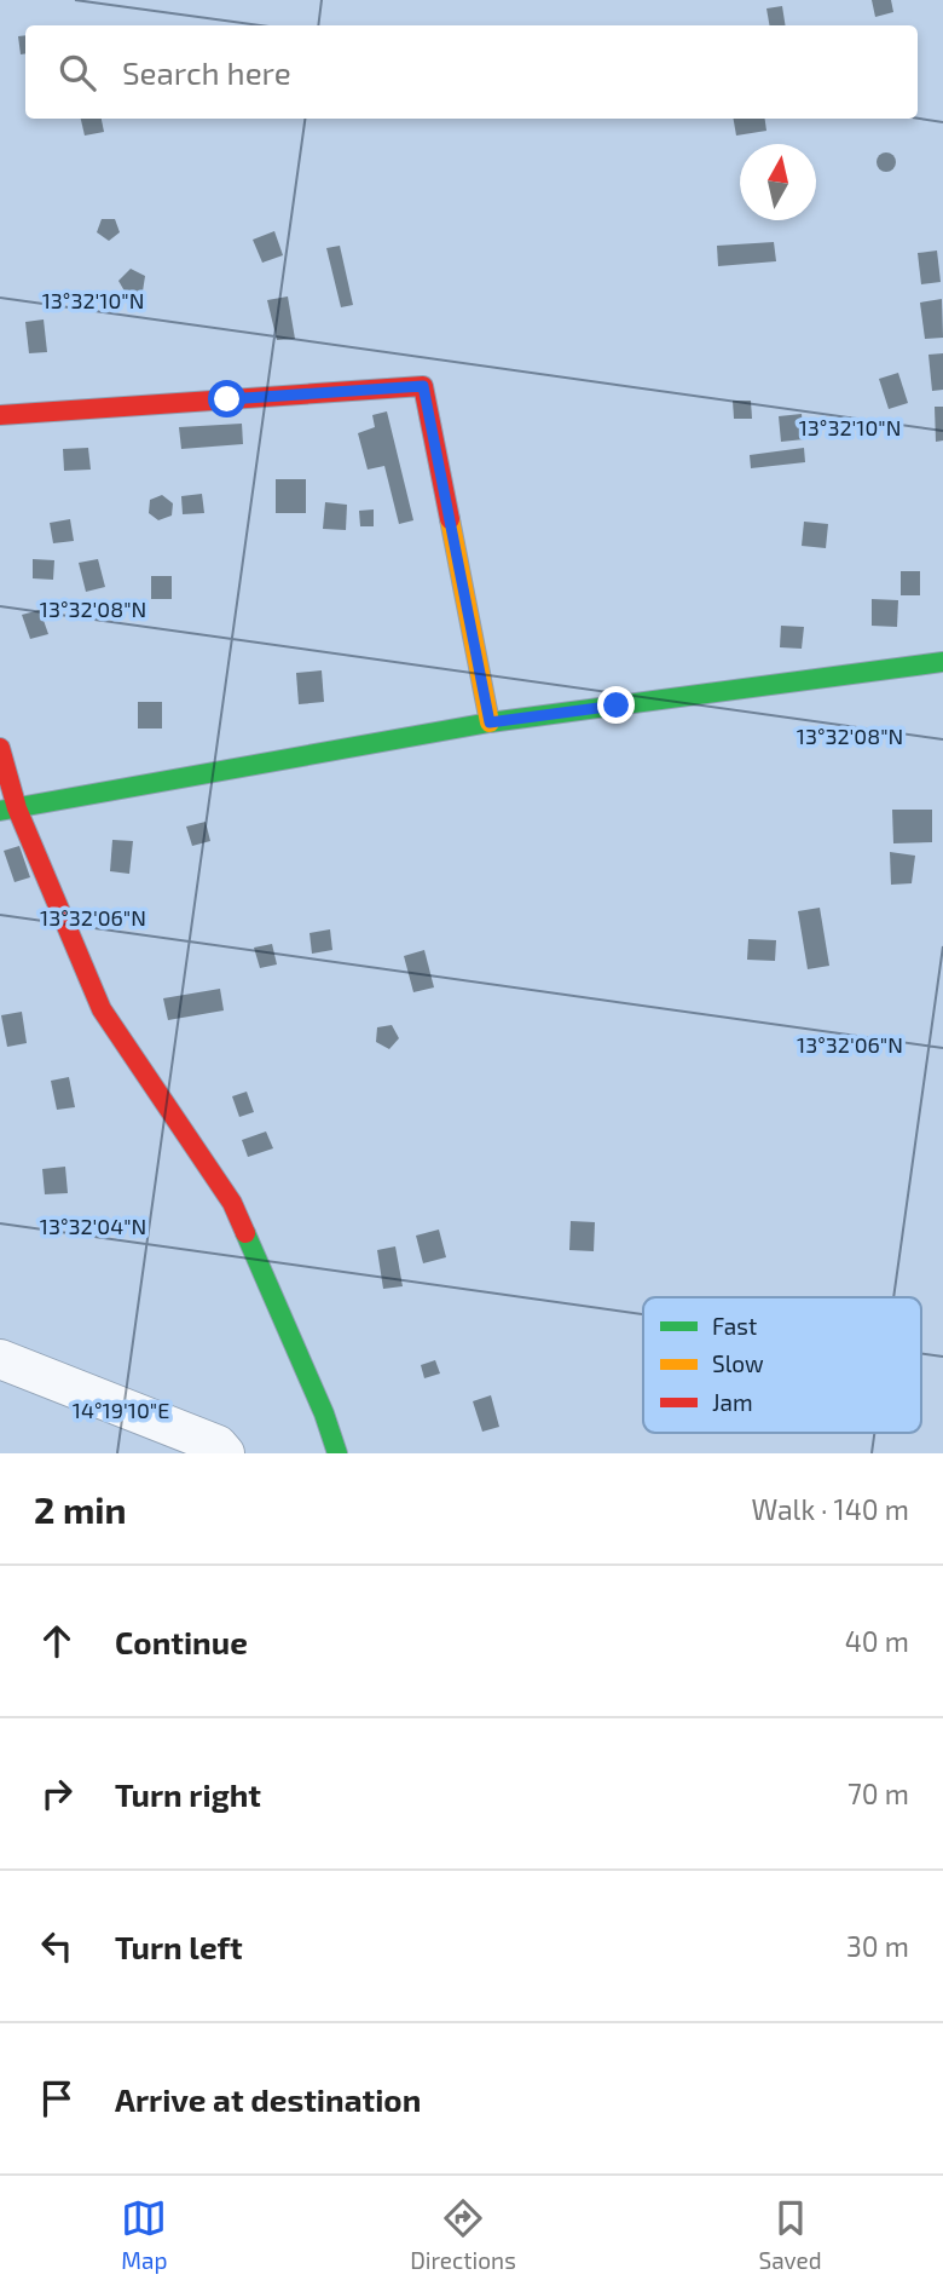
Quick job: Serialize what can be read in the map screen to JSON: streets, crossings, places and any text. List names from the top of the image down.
{
  "legend": ["Fast", "Slow", "Jam"],
  "north": "top",
  "page": {
    "search": "Search here",
    "heading": ["2 min", "Walk · 140 m"],
    "list": [
      ["Continue", "40 m"],
      ["Turn right", "70 m"],
      ["Turn left", "30 m"],
      "Arrive at destination"
    ],
    "nav": ["Map", "Directions", "Saved"]
  },
  "coordinates": [
    "13°32'10\"N",
    "13°32'08\"N",
    "13°32'06\"N",
    "13°32'04\"N",
    "14°19'10\"E"
  ]
}
